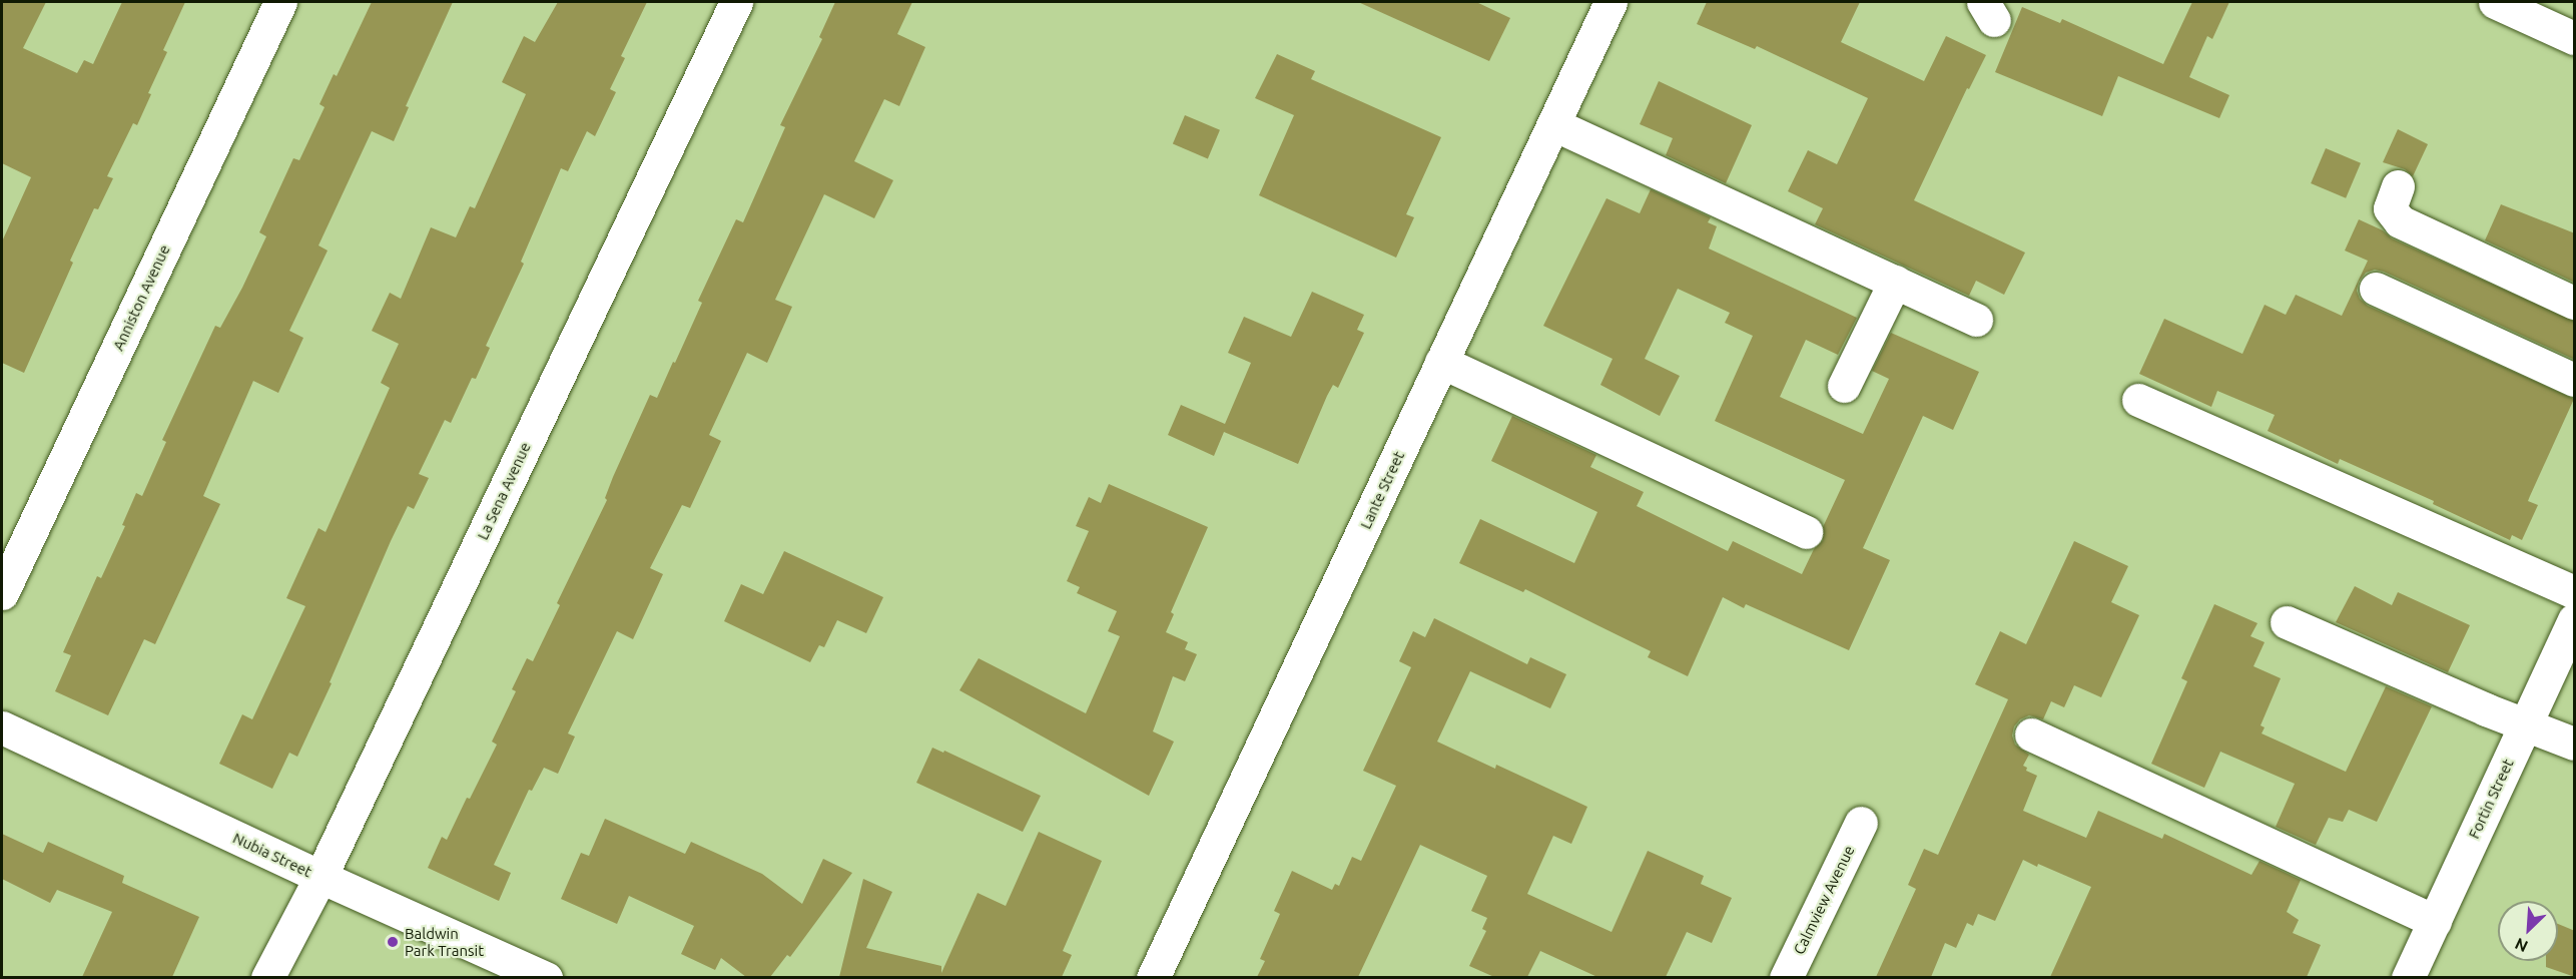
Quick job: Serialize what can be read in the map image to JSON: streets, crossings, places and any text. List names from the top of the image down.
{
  "streets": {
    "street": [
      "Anniston Avenue",
      "Lante Street",
      "La Sena Avenue",
      "Fortin Street",
      "Nubia Street",
      "Calmview Avenue"
    ]
  },
  "crossings": [
    ["La Sena Avenue", "Nubia Street"]
  ],
  "places": ["Baldwin Park Transit"],
  "north": "bottom left"
}
